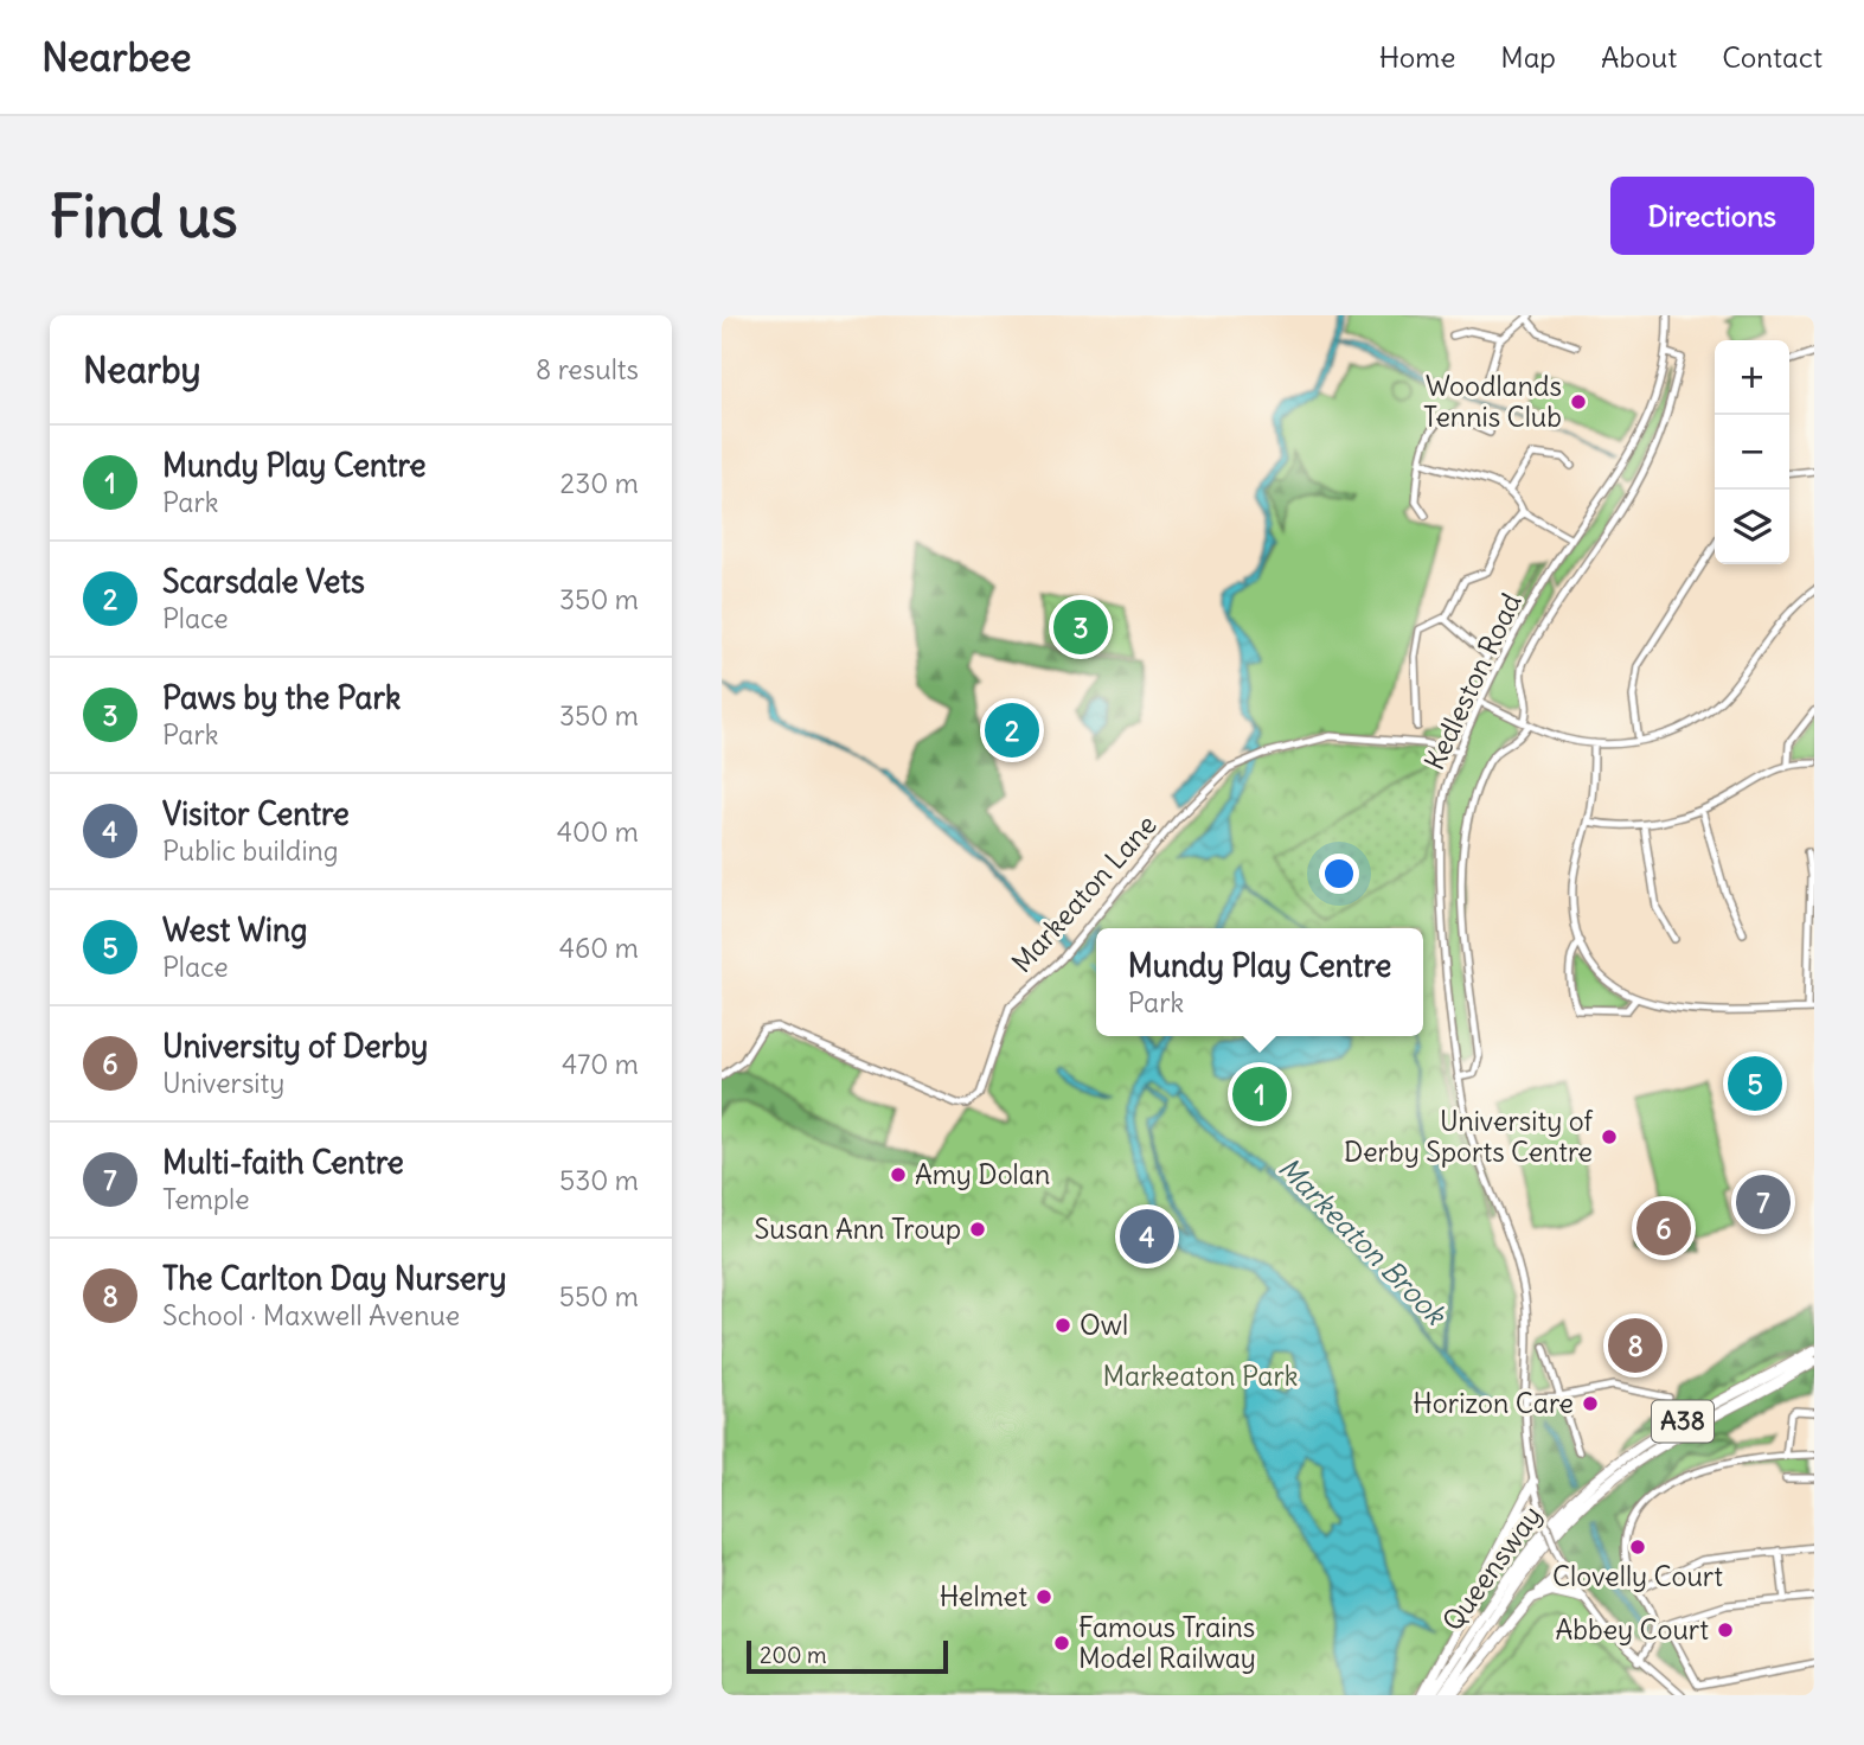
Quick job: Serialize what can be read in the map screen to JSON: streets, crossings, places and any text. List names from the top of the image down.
{
  "streets": {
    "highway": ["A38", "Queensway"],
    "street": ["Kedleston Road", "Markeaton Lane"]
  },
  "crossings": [
    ["Kedleston Road", "Markeaton Lane"]
  ],
  "water": ["Markeaton Brook"],
  "parks": ["Markeaton Park"],
  "places": [
    "Woodlands Tennis Club",
    "University of Derby Sports Centre",
    "Amy Dolan",
    "Susan Ann Troup",
    "Owl",
    "Horizon Care",
    "Clovelly Court",
    "Helmet",
    "Abbey Court",
    "Famous Trains Model Railway"
  ],
  "scale_bar": "200 m",
  "page": {
    "header": "Nearbee",
    "nav": [
      "Home",
      "Map",
      "About",
      "Contact"
    ],
    "buttons": "Directions",
    "title": "Find us",
    "heading": ["Nearby", "8 results"],
    "map_buttons": ["+", "−"],
    "list": [
      {
        "mark": "1",
        "name": "Mundy Play Centre",
        "note": "Park",
        "value": "230 m"
      },
      {
        "mark": "2",
        "name": "Scarsdale Vets",
        "note": "Place",
        "value": "350 m"
      },
      {
        "mark": "3",
        "name": "Paws by the Park",
        "note": "Park",
        "value": "350 m"
      },
      {
        "mark": "4",
        "name": "Visitor Centre",
        "note": "Public building",
        "value": "400 m"
      },
      {
        "mark": "5",
        "name": "West Wing",
        "note": "Place",
        "value": "460 m"
      },
      {
        "mark": "6",
        "name": "University of Derby",
        "note": "University",
        "value": "470 m"
      },
      {
        "mark": "7",
        "name": "Multi-faith Centre",
        "note": "Temple",
        "value": "530 m"
      },
      {
        "mark": "8",
        "name": "The Carlton Day Nursery",
        "note": "School · Maxwell Avenue",
        "value": "550 m"
      }
    ],
    "pins": [
      "3",
      "2",
      "5",
      "1",
      "7",
      "6",
      "4",
      "8"
    ],
    "popup": ["Mundy Play Centre", "Park"],
    "scale": "200 m"
  }
}
